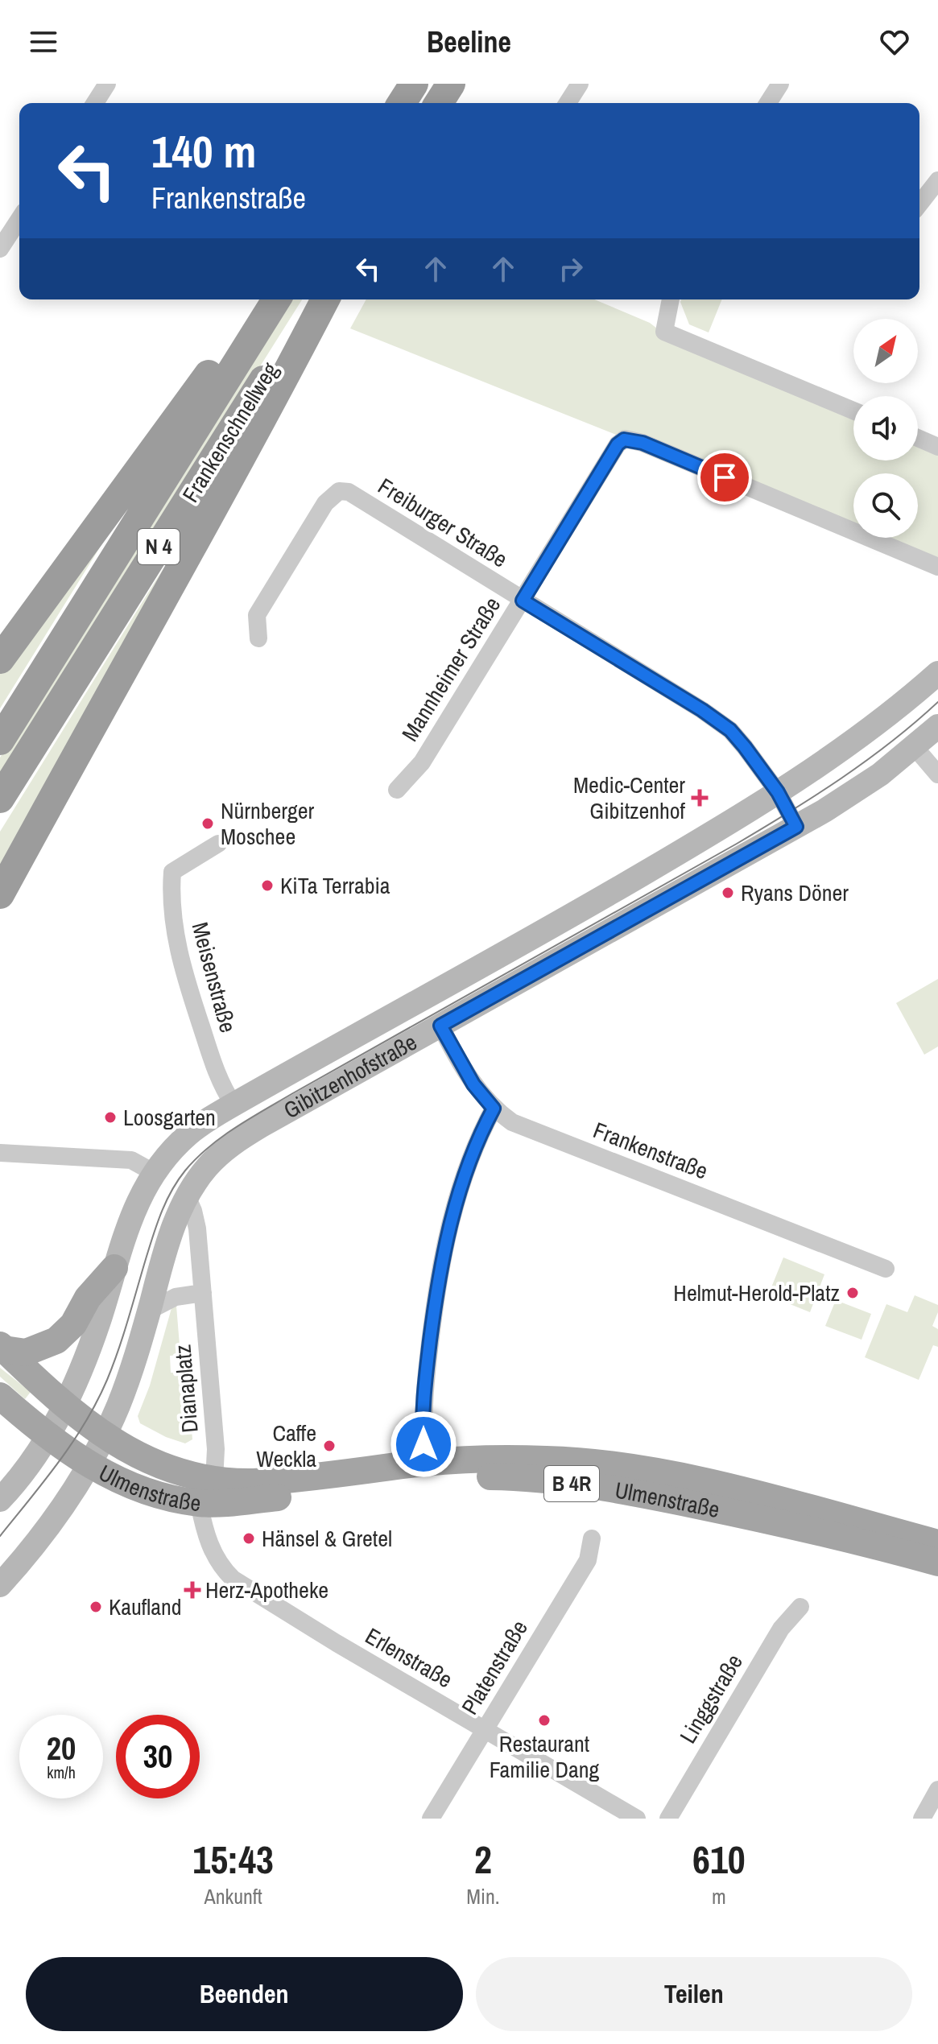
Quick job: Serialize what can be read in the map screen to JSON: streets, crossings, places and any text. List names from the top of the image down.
{
  "streets": {
    "highway": ["Frankenschnellweg", "N 4"],
    "main road": ["Gibitzenhofstraße", "Ulmenstraße", "B 4R"],
    "street": [
      "Freiburger Straße",
      "Mannheimer Straße",
      "Meisenstraße",
      "Frankenstraße",
      "Dianaplatz",
      "Erlenstraße",
      "Platenstraße",
      "Linggstraße"
    ]
  },
  "crossings": [
    ["Freiburger Straße", "Mannheimer Straße"],
    ["Freiburger Straße", "Gibitzenhofstraße"],
    ["Meisenstraße", "Gibitzenhofstraße"],
    ["Gibitzenhofstraße", "Frankenstraße"],
    ["Gibitzenhofstraße", "Dianaplatz"],
    ["Gibitzenhofstraße", "Ulmenstraße"],
    ["Gibitzenhofstraße", "B 4R"],
    ["Dianaplatz", "Ulmenstraße"],
    ["Ulmenstraße", "B 4R"],
    ["Ulmenstraße", "Erlenstraße"],
    ["Erlenstraße", "Platenstraße"]
  ],
  "places": {
    "health": ["Medic-Center Gibitzenhof", "Herz-Apotheke"],
    "other": [
      "Nürnberger Moschee",
      "KiTa Terrabia",
      "Ryans Döner",
      "Loosgarten",
      "Helmut-Herold-Platz",
      "Caffe Weckla",
      "Hänsel & Gretel",
      "Kaufland",
      "Restaurant Familie Dang"
    ]
  },
  "north": "top right",
  "page": {
    "header": "Beeline",
    "turn": ["140 m", "Frankenstraße"],
    "speed": "20 km/h",
    "limit": "30",
    "eta": [
      "15:43",
      "Ankunft",
      "2",
      "Min.",
      "610",
      "m"
    ],
    "buttons": ["Beenden", "Teilen"]
  }
}
